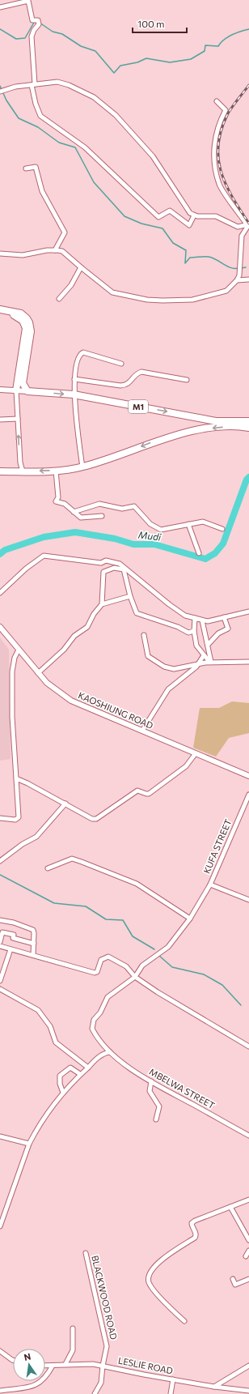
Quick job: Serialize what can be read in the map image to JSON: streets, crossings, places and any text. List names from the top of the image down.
{
  "streets": {
    "highway": ["M1"],
    "street": [
      "KAOSHIUNG ROAD",
      "KUFA STREET",
      "MBELWA STREET",
      "BLACKWOOD ROAD",
      "LESLIE ROAD"
    ]
  },
  "crossings": [
    ["BLACKWOOD ROAD", "LESLIE ROAD"]
  ],
  "water": ["Mudi"],
  "scale_bar": "100 m",
  "north": "top"
}
